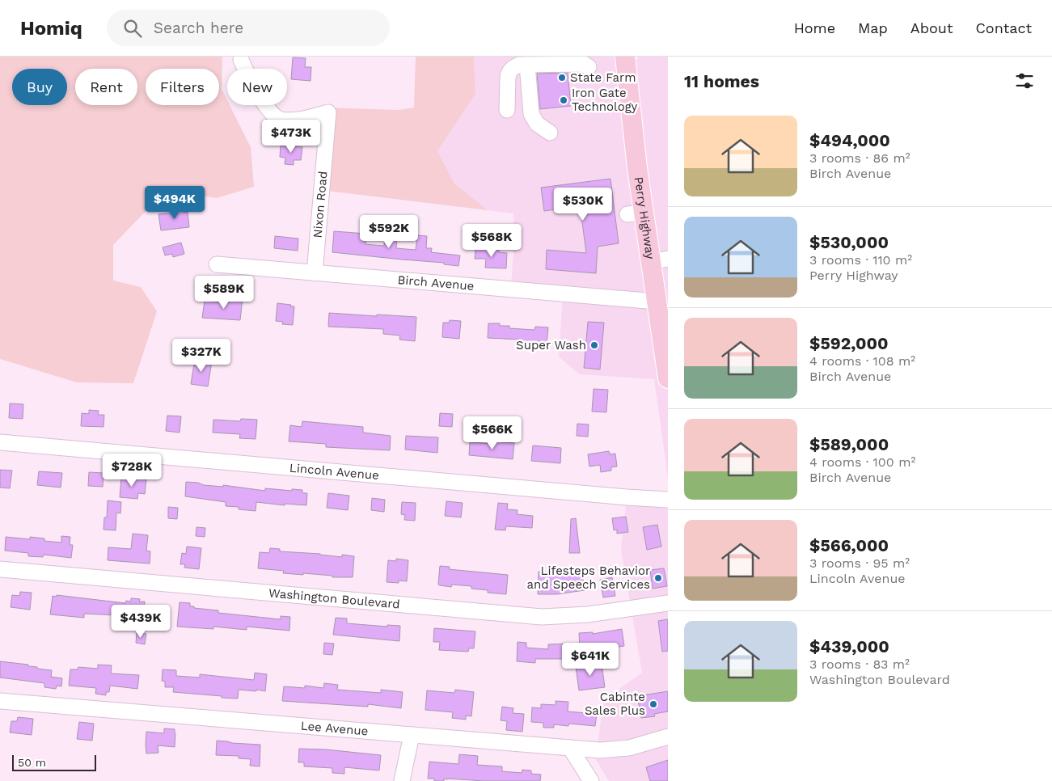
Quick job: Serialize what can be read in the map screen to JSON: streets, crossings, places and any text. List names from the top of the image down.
{
  "streets": {
    "main road": ["Perry Highway"],
    "street": [
      "Nixon Road",
      "Birch Avenue",
      "Lincoln Avenue",
      "Washington Boulevard",
      "Lee Avenue"
    ]
  },
  "crossings": [
    ["Nixon Road", "Birch Avenue"],
    ["Perry Highway", "Birch Avenue"]
  ],
  "places": [
    "State Farm",
    "Iron Gate Technology",
    "Super Wash",
    "Lifesteps Behavior and Speech Services",
    "Cabinte Sales Plus"
  ],
  "scale_bar": "50 m",
  "page": {
    "header": "Homiq",
    "search": "Search here",
    "nav": [
      "Home",
      "Map",
      "About",
      "Contact"
    ],
    "heading": "11 homes",
    "chip": [
      "Buy",
      "Rent",
      "Filters",
      "New"
    ],
    "list": [
      {
        "name": "$494,000",
        "note": "3 rooms · 86 m² · Birch Avenue"
      },
      {
        "name": "$530,000",
        "note": "3 rooms · 110 m² · Perry Highway"
      },
      {
        "name": "$592,000",
        "note": "4 rooms · 108 m² · Birch Avenue"
      },
      {
        "name": "$589,000",
        "note": "4 rooms · 100 m² · Birch Avenue"
      },
      {
        "name": "$566,000",
        "note": "3 rooms · 95 m² · Lincoln Avenue"
      },
      {
        "name": "$439,000",
        "note": "3 rooms · 83 m² · Washington Boulevard"
      }
    ],
    "price": [
      "$473K",
      "$494K",
      "$530K",
      "$592K",
      "$568K",
      "$589K",
      "$327K",
      "$566K",
      "$728K",
      "$439K",
      "$641K"
    ],
    "scale": "50 m"
  }
}
